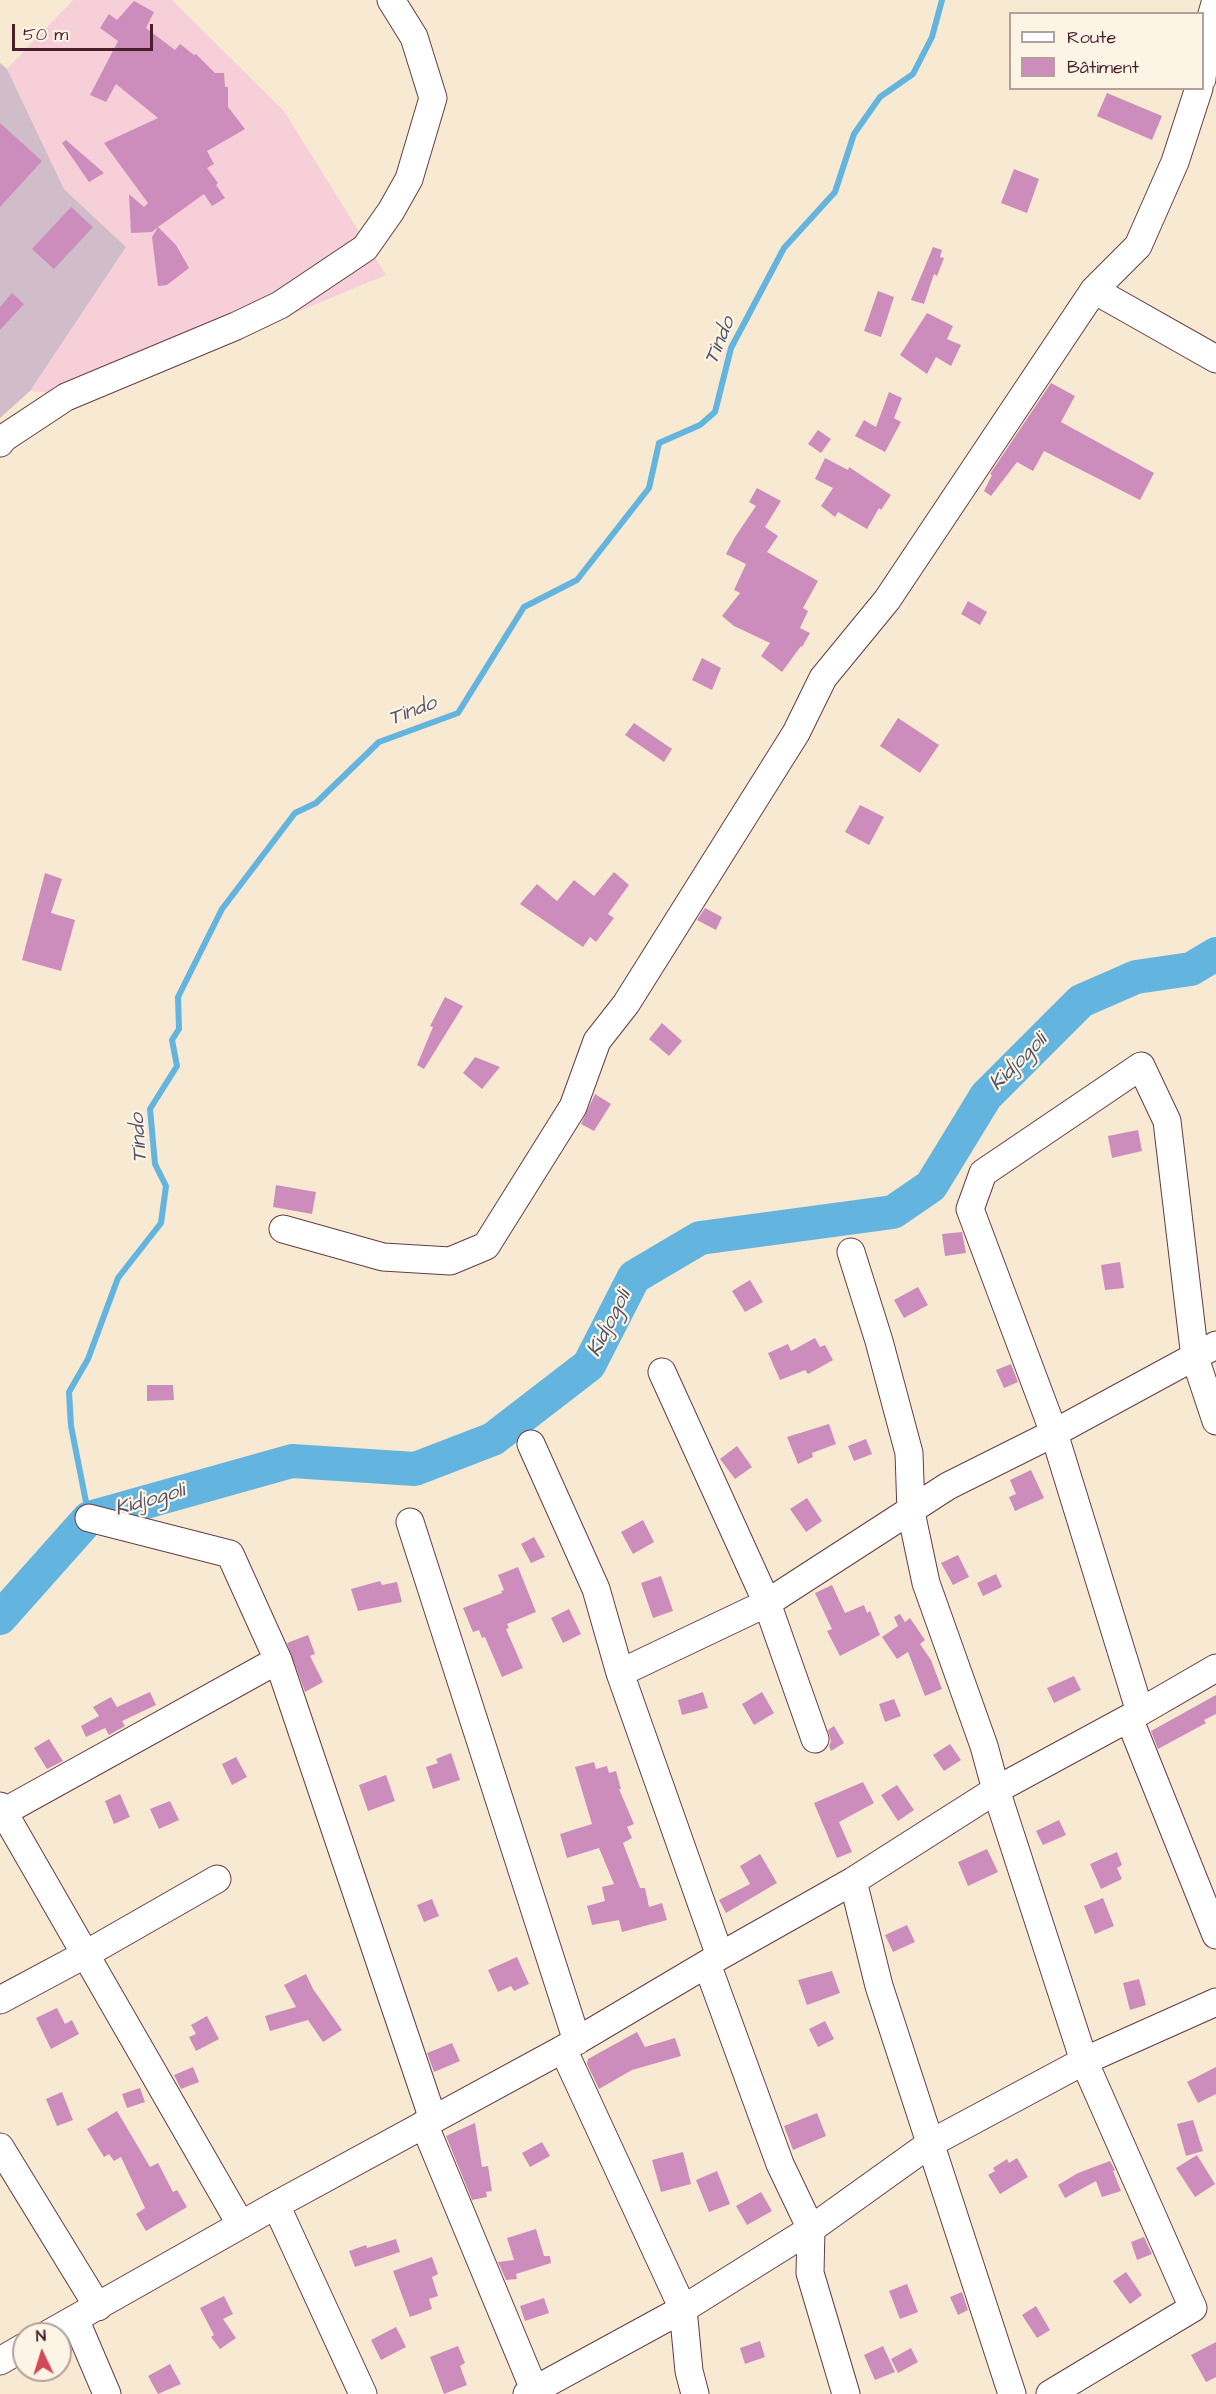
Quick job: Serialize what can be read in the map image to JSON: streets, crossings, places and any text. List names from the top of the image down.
{
  "water": ["Tindo", "Kidjogoli"],
  "legend": ["Route", "Bâtiment"],
  "scale_bar": "50 m",
  "north": "top"
}
